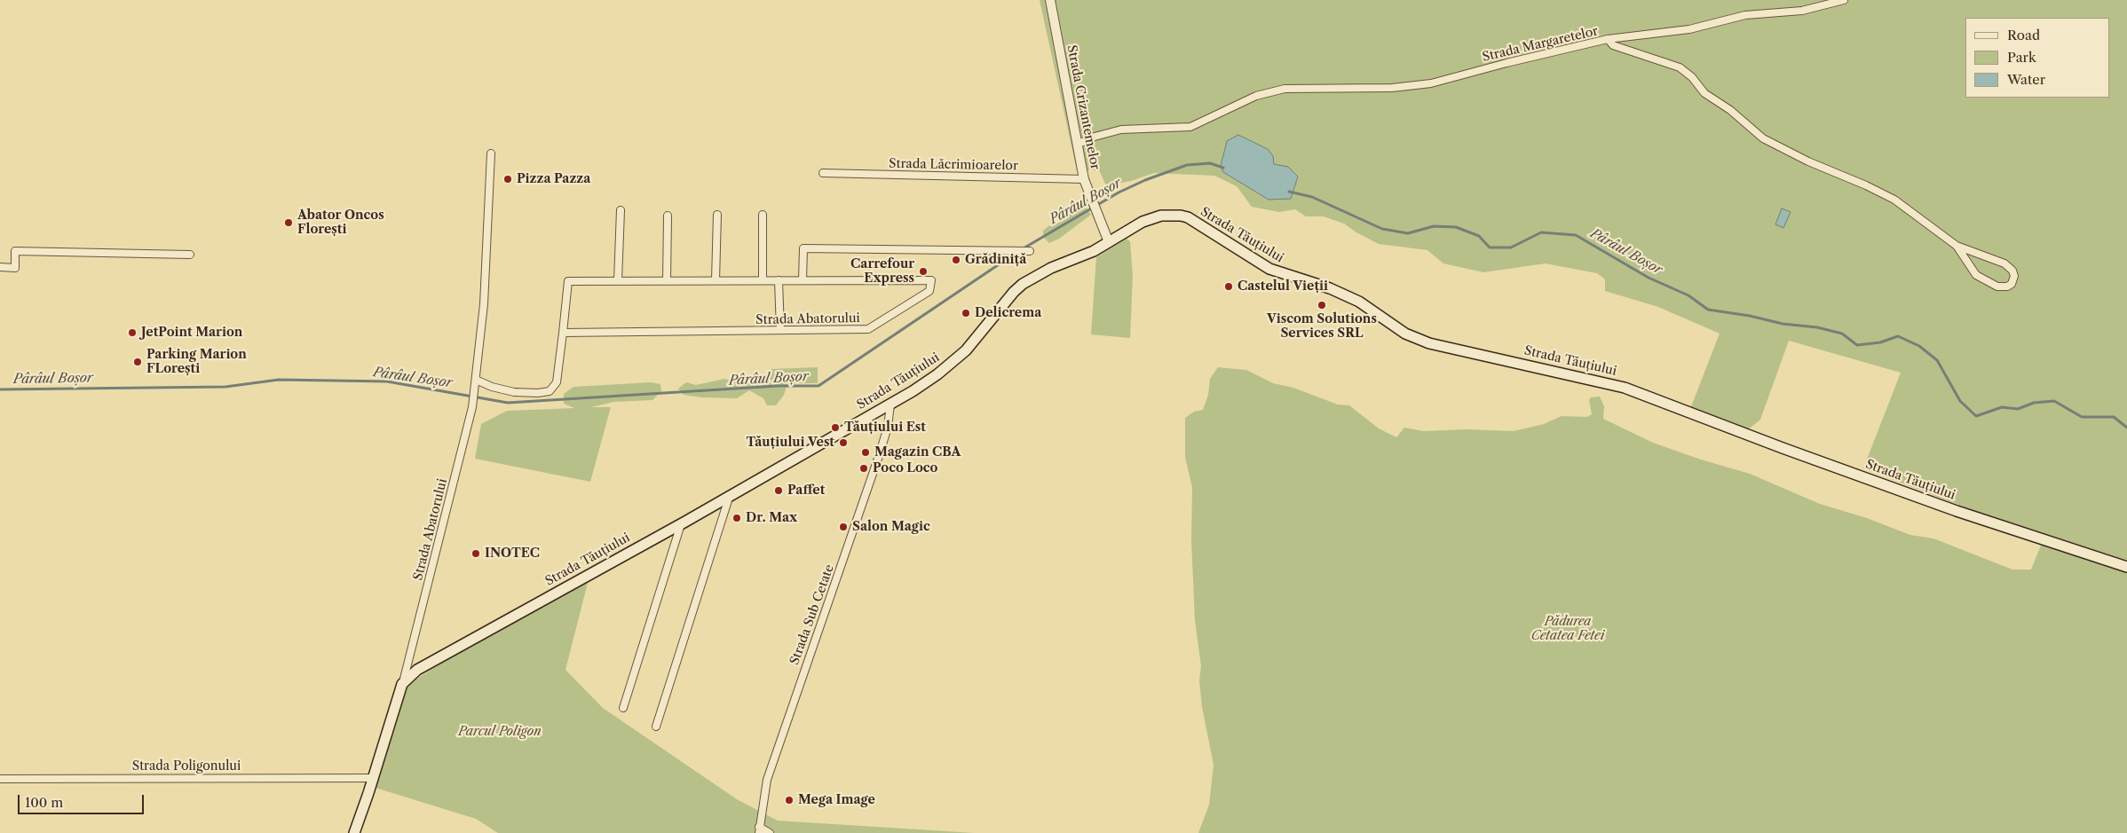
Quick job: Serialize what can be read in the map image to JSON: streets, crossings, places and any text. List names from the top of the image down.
{
  "streets": {
    "main road": ["Strada Tăuțiului"],
    "street": [
      "Strada Margaretelor",
      "Strada Crizantemelor",
      "Strada Lăcrimioarelor",
      "Strada Abatorului",
      "Strada Sub Cetate",
      "Strada Poligonului"
    ]
  },
  "crossings": [
    ["Strada Margaretelor", "Strada Crizantemelor"],
    ["Strada Crizantemelor", "Strada Lăcrimioarelor"],
    ["Strada Crizantemelor", "Strada Tăuțiului"],
    ["Strada Tăuțiului", "Strada Abatorului"],
    ["Strada Tăuțiului", "Strada Sub Cetate"],
    ["Strada Tăuțiului", "Strada Poligonului"]
  ],
  "water": ["Pârâul Boșor"],
  "parks": ["Pădurea Cetatea Fetei", "Parcul Poligon"],
  "places": [
    "Pizza Pazza",
    "Abator Oncos Florești",
    "Grădiniță",
    "Carrefour Express",
    "Castelul Vieții",
    "Viscom Solutions Services SRL",
    "Delicrema",
    "JetPoint Marion",
    "Parking Marion FLorești",
    "Tăuțiului Est",
    "Tăuțiului Vest",
    "Magazin CBA",
    "Poco Loco",
    "Paffet",
    "Dr. Max",
    "Salon Magic",
    "INOTEC",
    "Mega Image"
  ],
  "legend": ["Road", "Park", "Water"],
  "scale_bar": "100 m"
}
